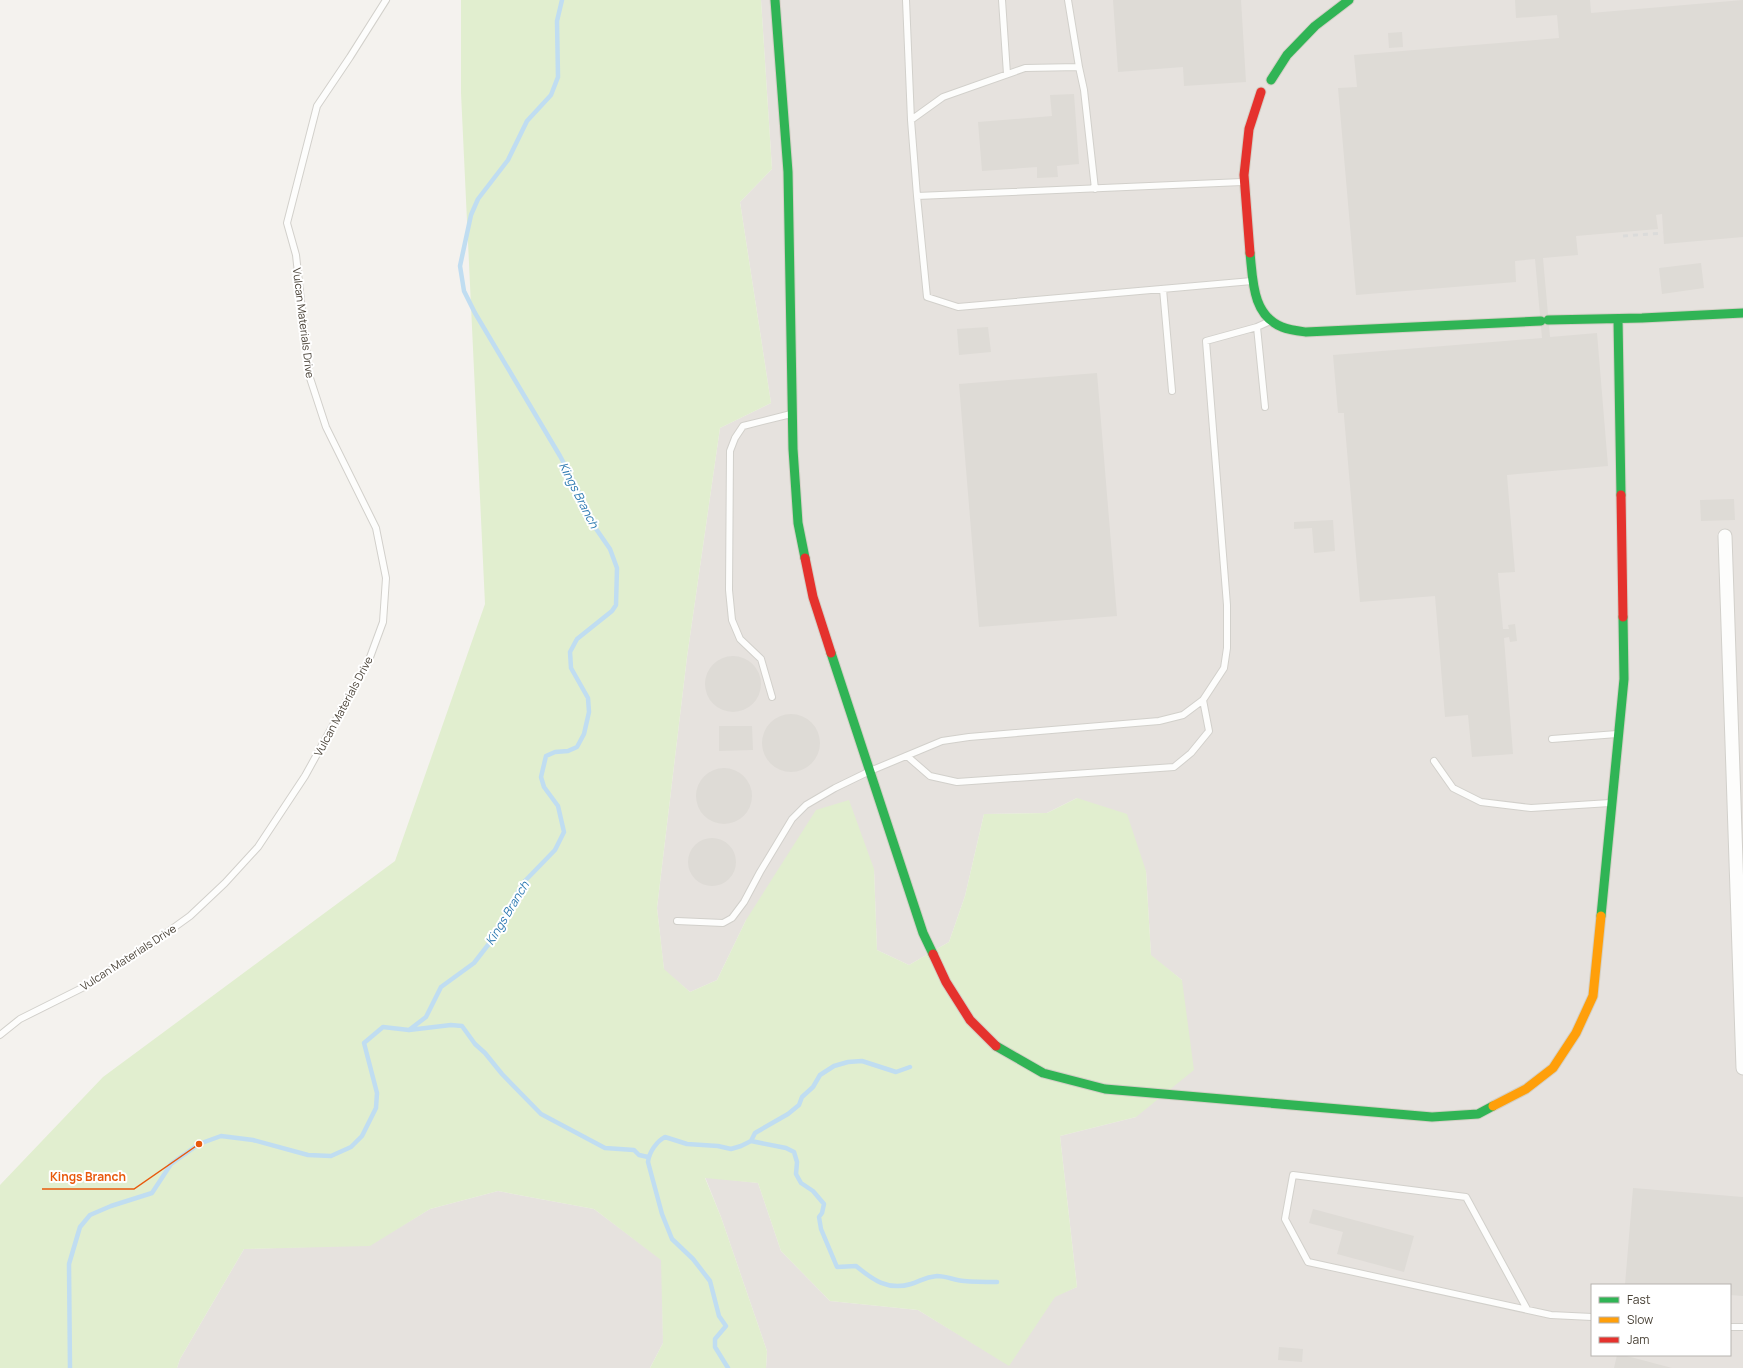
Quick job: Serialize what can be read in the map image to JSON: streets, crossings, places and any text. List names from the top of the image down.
{
  "streets": {
    "lane": ["Vulcan Materials Drive"]
  },
  "water": ["Kings Branch"],
  "places": ["Kings Branch"],
  "legend": ["Fast", "Slow", "Jam"]
}
